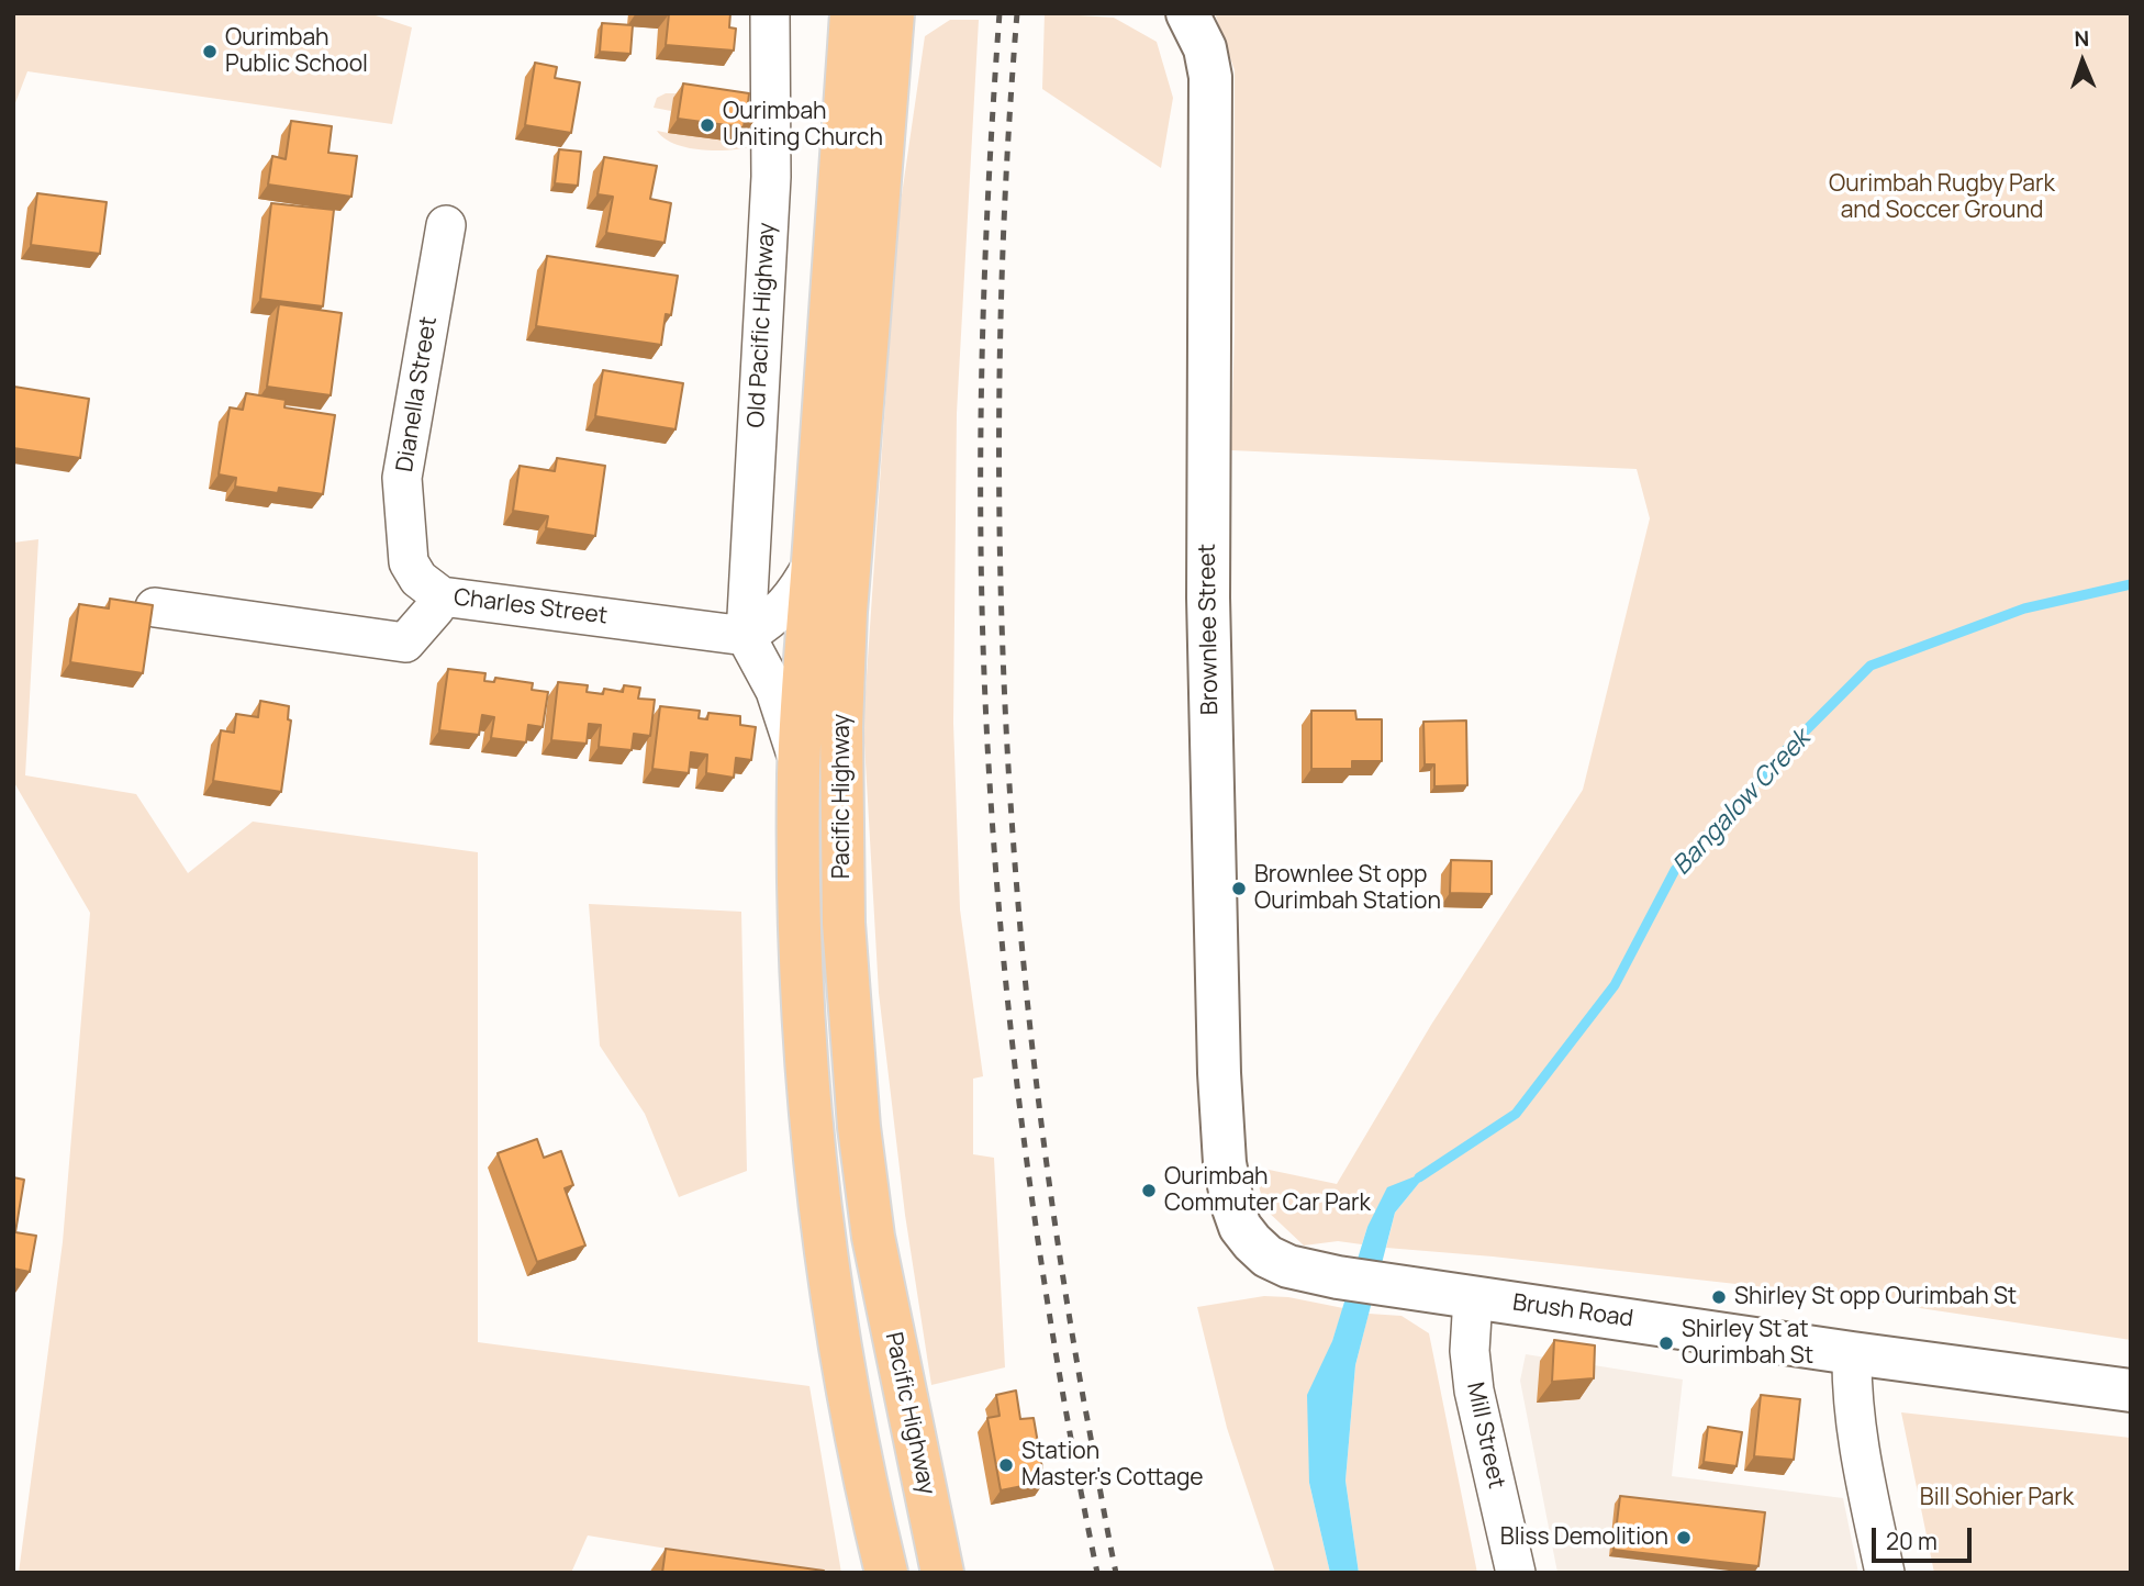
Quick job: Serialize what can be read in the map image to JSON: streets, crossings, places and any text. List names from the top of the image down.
{
  "streets": {
    "main road": ["Pacific Highway"],
    "street": [
      "Old Pacific Highway",
      "Dianella Street",
      "Charles Street",
      "Brownlee Street",
      "Brush Road",
      "Mill Street"
    ]
  },
  "crossings": [
    ["Old Pacific Highway", "Charles Street"],
    ["Dianella Street", "Charles Street"],
    ["Brownlee Street", "Brush Road"],
    ["Brush Road", "Mill Street"]
  ],
  "water": ["Bangalow Creek"],
  "parks": ["Ourimbah Rugby Park and Soccer Ground", "Bill Sohier Park"],
  "places": [
    "Ourimbah Public School",
    "Ourimbah Uniting Church",
    "Brownlee St opp Ourimbah Station",
    "Ourimbah Commuter Car Park",
    "Shirley St opp Ourimbah St",
    "Shirley St at Ourimbah St",
    "Station Master's Cottage",
    "Bliss Demolition"
  ],
  "scale_bar": "20 m",
  "north": "top"
}
